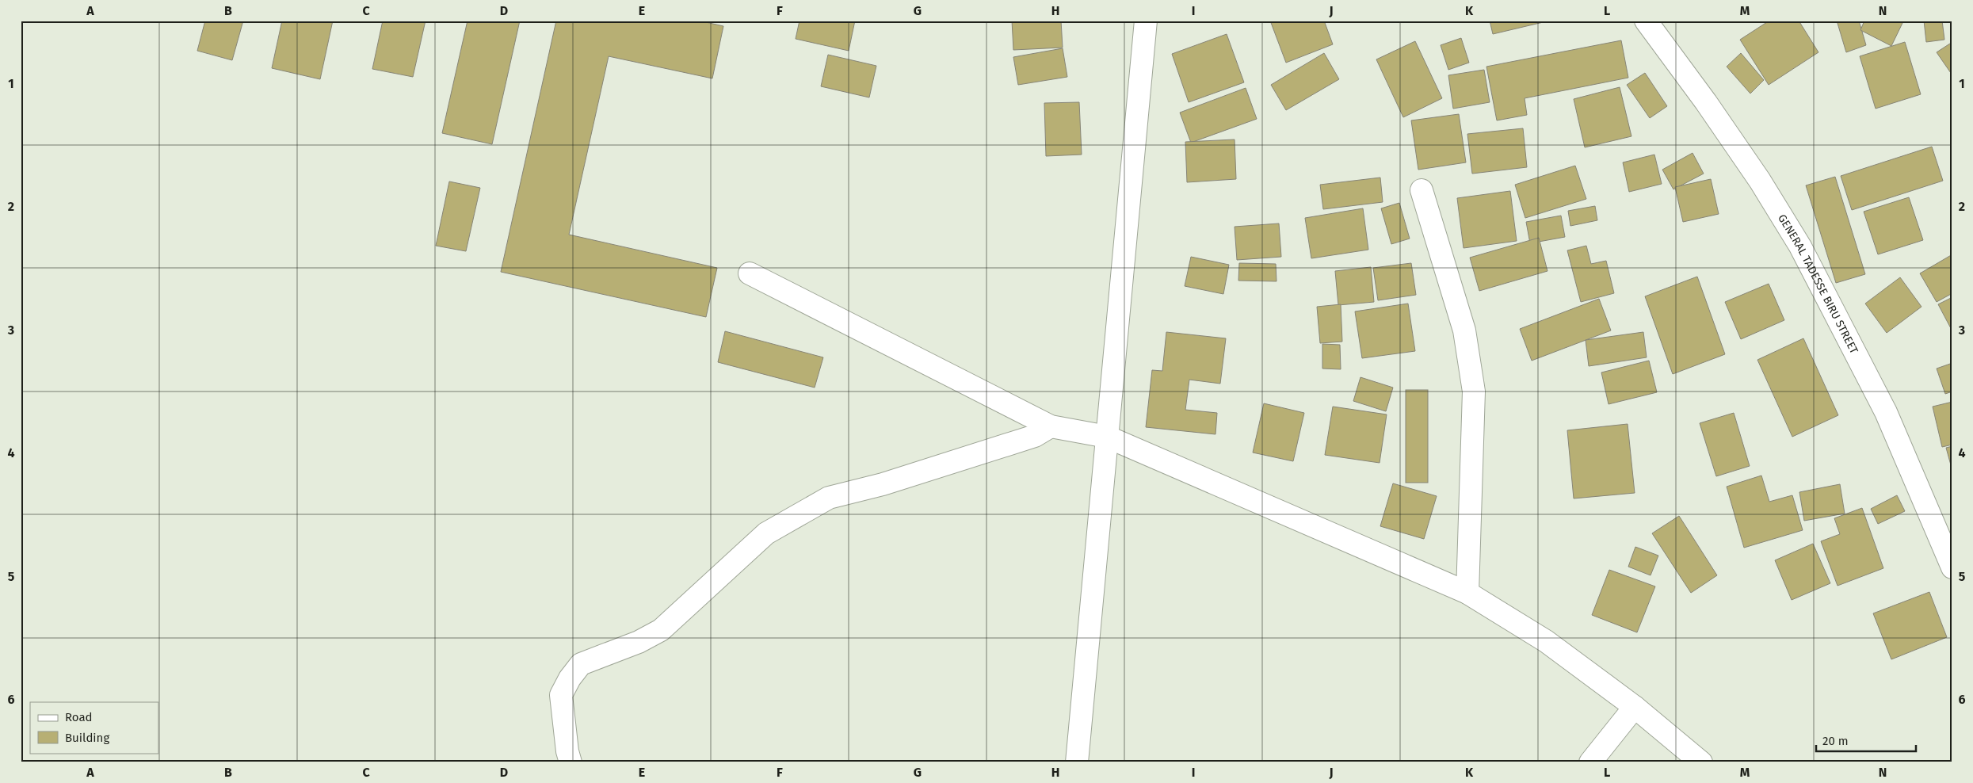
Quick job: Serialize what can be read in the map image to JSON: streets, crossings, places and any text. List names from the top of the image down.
{
  "streets": {
    "street": ["GENERAL TADESSE BIRU STREET"]
  },
  "legend": ["Road", "Building"],
  "scale_bar": "20 m",
  "grid": {
    "columns": [
      "A",
      "B",
      "C",
      "D",
      "E",
      "F",
      "G",
      "H",
      "I",
      "J",
      "K",
      "L",
      "M",
      "N"
    ],
    "rows": [
      "1",
      "2",
      "3",
      "4",
      "5",
      "6"
    ]
  }
}
